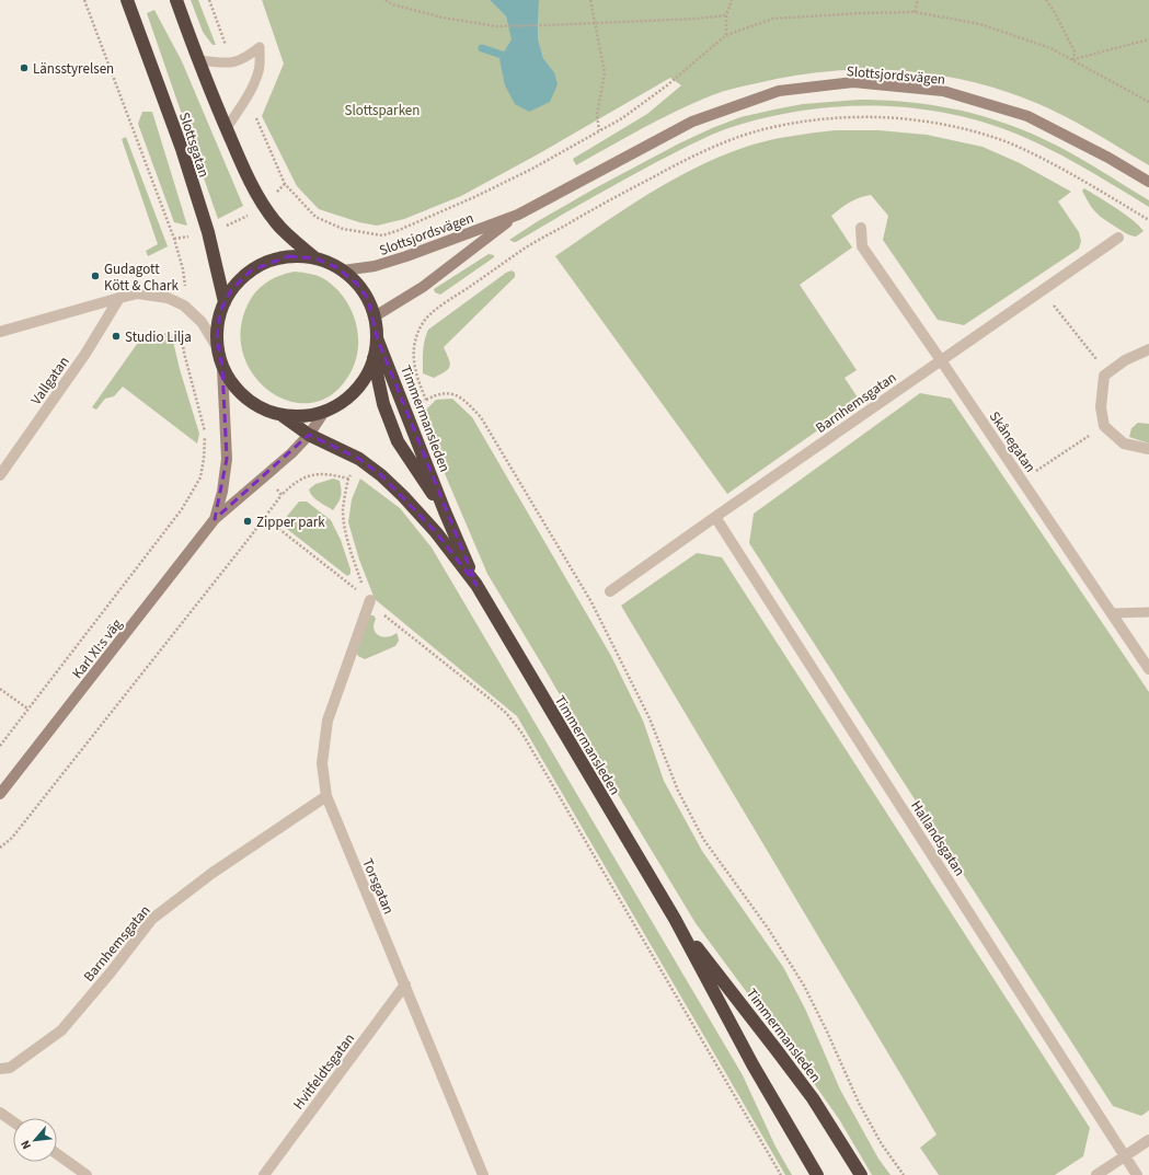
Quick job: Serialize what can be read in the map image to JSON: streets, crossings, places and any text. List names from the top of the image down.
{
  "streets": {
    "highway": ["Slottsgatan", "Timmermansleden"],
    "main road": ["Slottsjordsvägen", "Karl XI:s väg"],
    "street": [
      "Vallgatan",
      "Barnhemsgatan",
      "Skånegatan",
      "Hallandsgatan",
      "Torsgatan",
      "Hvitfeldtsgatan"
    ]
  },
  "crossings": [
    ["Barnhemsgatan", "Skånegatan"],
    ["Barnhemsgatan", "Hallandsgatan"],
    ["Barnhemsgatan", "Torsgatan"],
    ["Timmermansleden", "Karl XI:s väg"],
    ["Torsgatan", "Hvitfeldtsgatan"]
  ],
  "parks": ["Slottsparken"],
  "places": [
    "Länsstyrelsen",
    "Gudagott Kött & Chark",
    "Studio Lilja",
    "Zipper park"
  ],
  "north": "bottom left"
}
